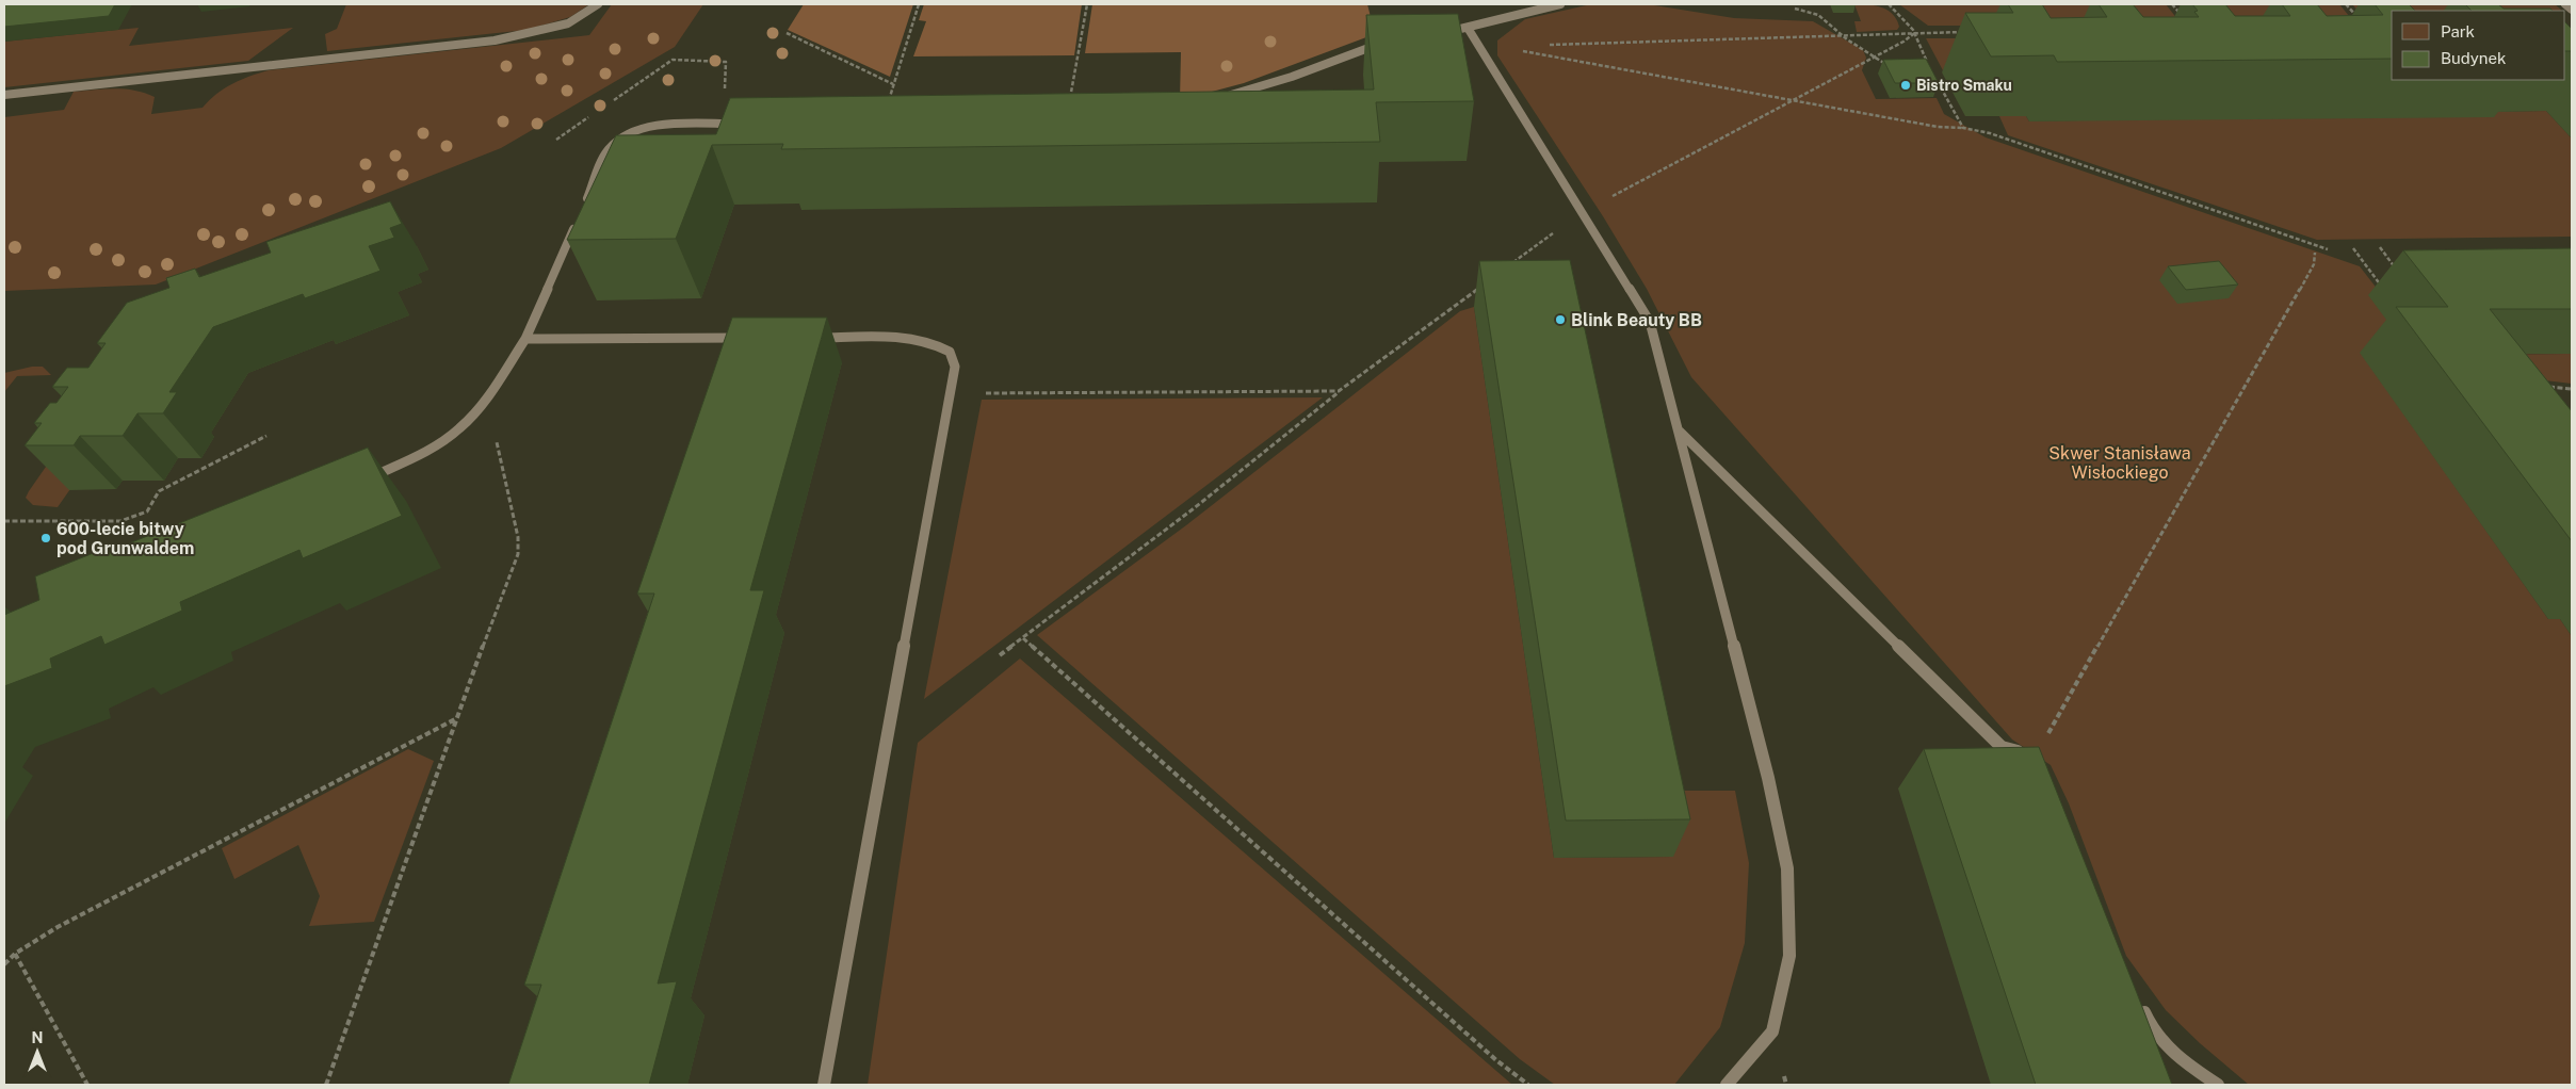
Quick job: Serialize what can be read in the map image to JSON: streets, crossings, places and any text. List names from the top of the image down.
{
  "parks": ["Skwer Stanisława Wisłockiego"],
  "places": ["Bistro Smaku", "Blink Beauty BB", "600-lecie bitwy pod Grunwaldem"],
  "legend": ["Park", "Budynek"],
  "north": "top"
}
